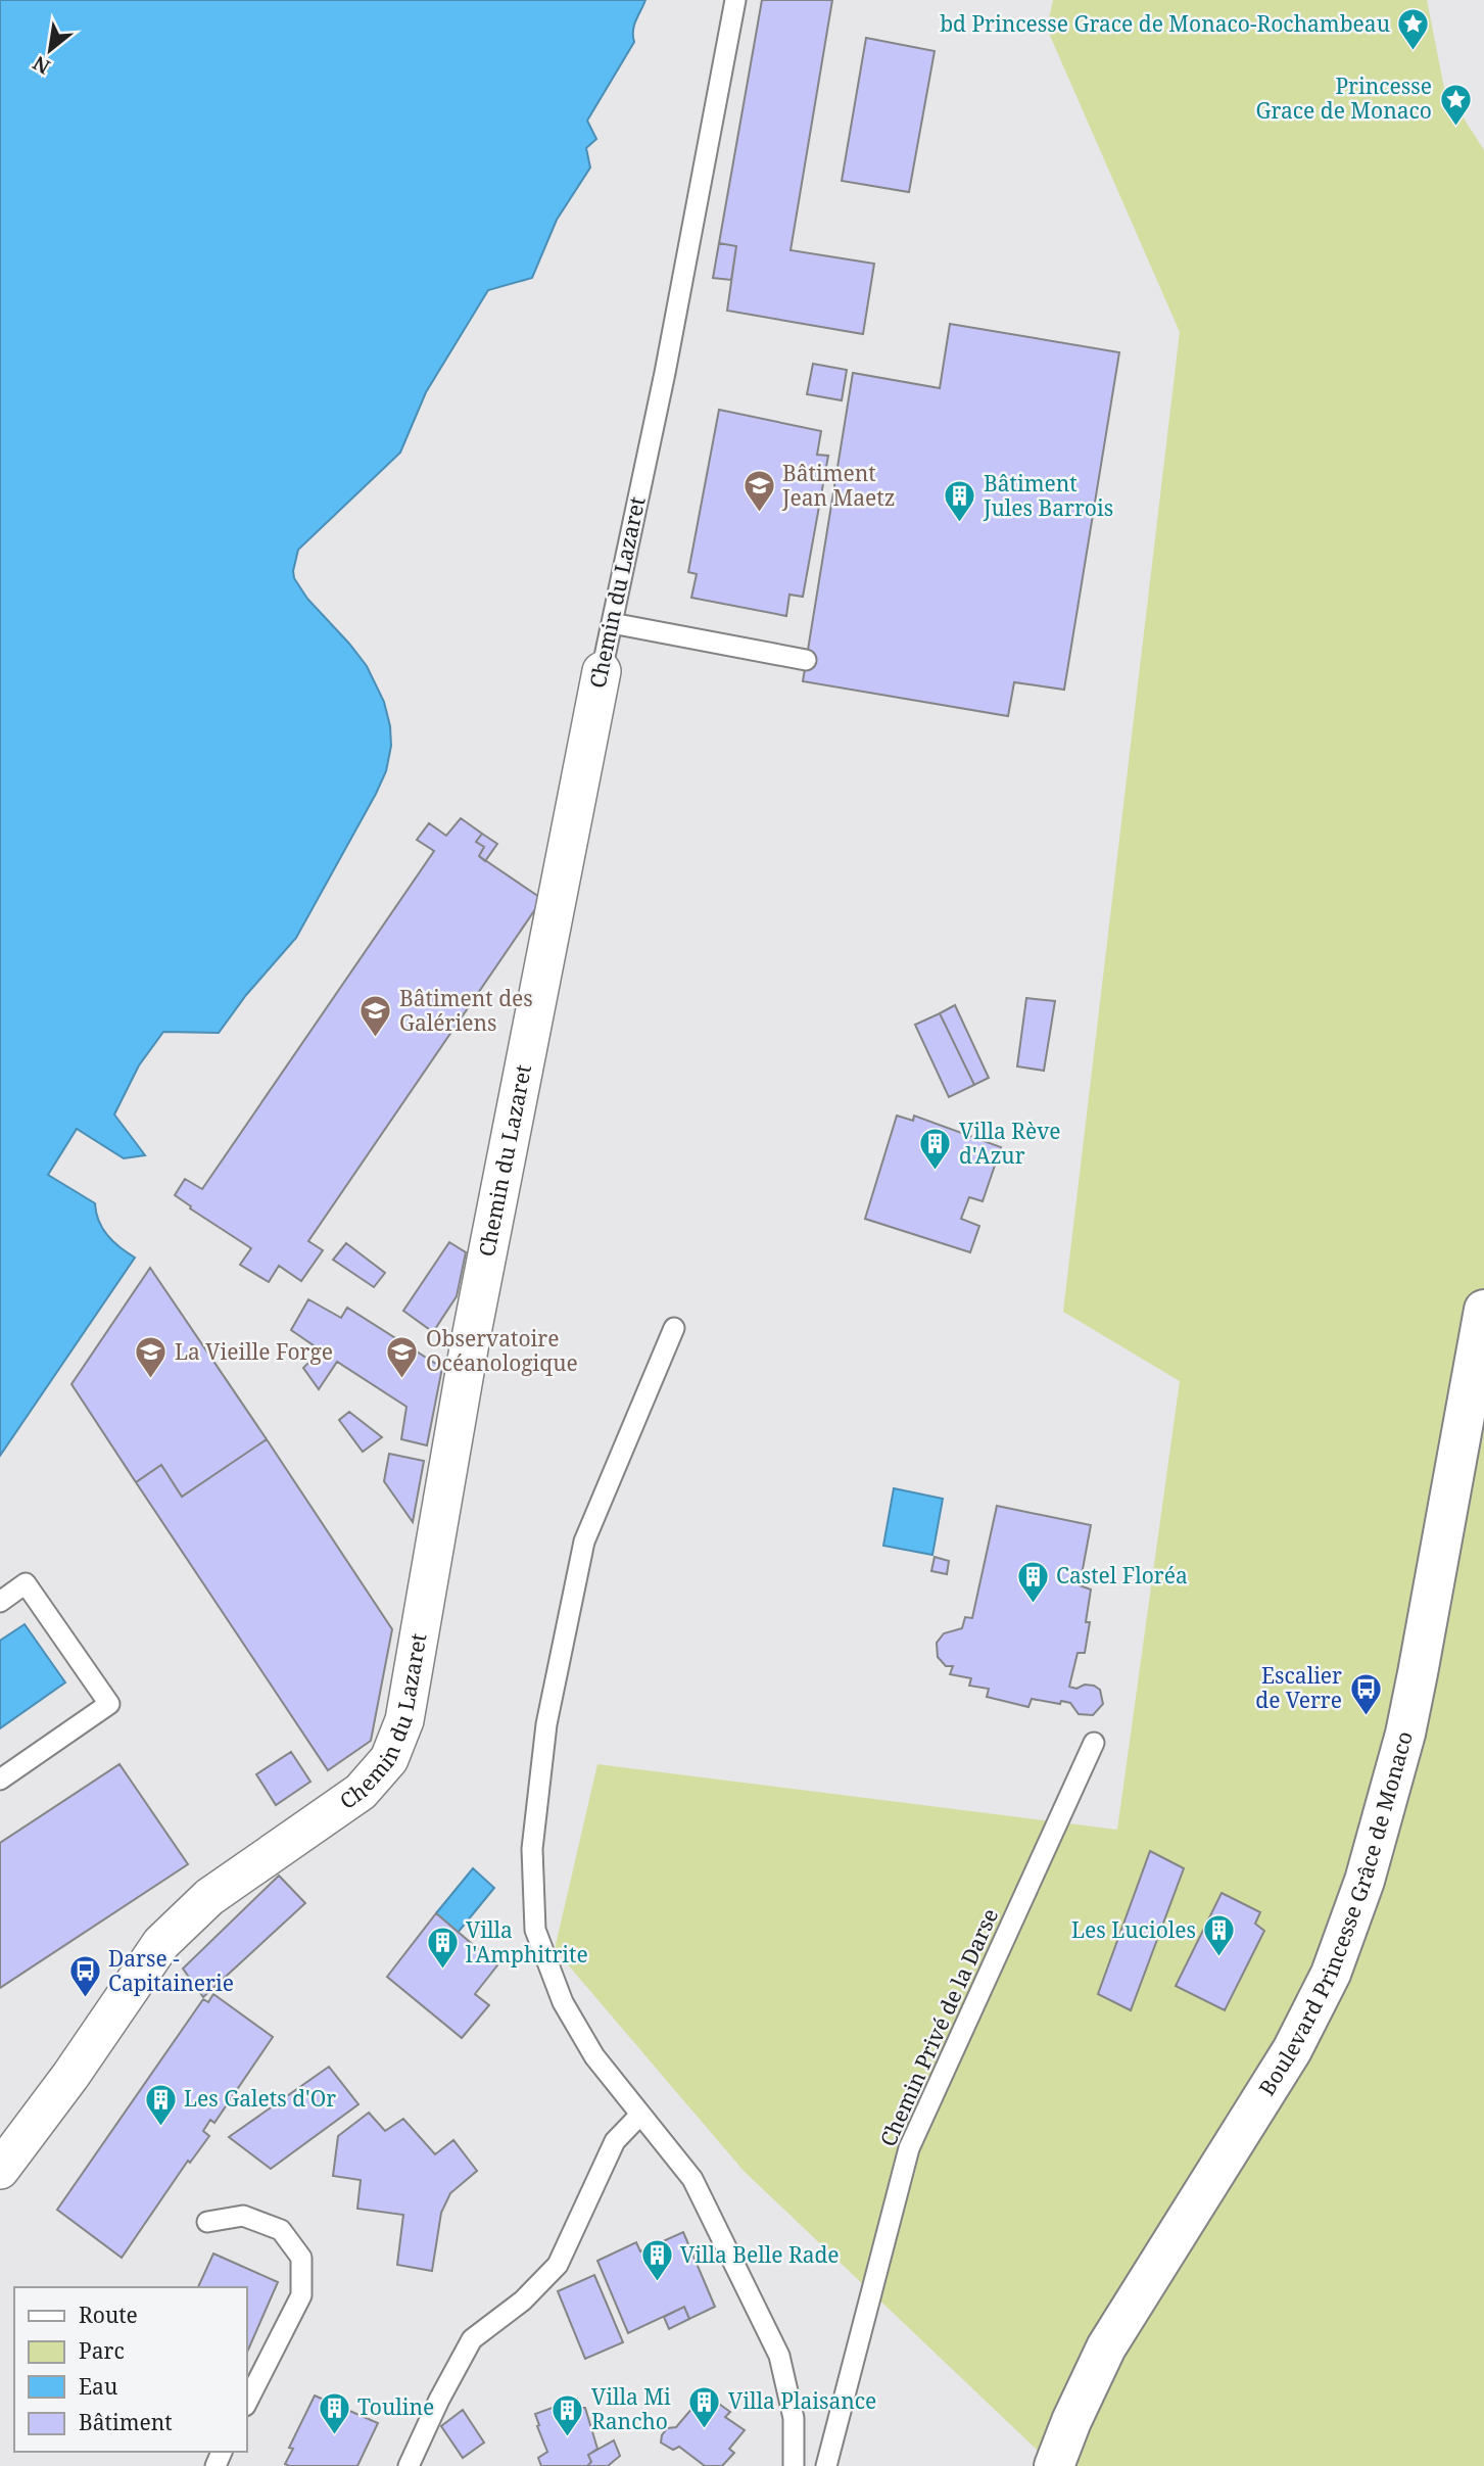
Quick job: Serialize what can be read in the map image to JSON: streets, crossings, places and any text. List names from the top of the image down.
{
  "streets": {
    "main road": ["Boulevard Princesse Grâce de Monaco"],
    "street": ["Chemin du Lazaret"],
    "lane": ["Chemin Privé de la Darse"]
  },
  "places": {
    "place": ["bd Princesse Grace de Monaco-Rochambeau", "Princesse Grace de Monaco"],
    "school or university": [
      "Bâtiment Jean Maetz",
      "Bâtiment des Galériens",
      "Observatoire Océanologique",
      "La Vieille Forge"
    ],
    "building": [
      "Bâtiment Jules Barrois",
      "Villa Rève d'Azur",
      "Castel Floréa",
      "Les Lucioles",
      "Villa l'Amphitrite",
      "Les Galets d'Or",
      "Villa Belle Rade",
      "Villa Plaisance",
      "Touline",
      "Villa Mi Rancho"
    ],
    "bus stop": ["Escalier de Verre", "Darse - Capitainerie"]
  },
  "legend": [
    "Route",
    "Parc",
    "Eau",
    "Bâtiment"
  ],
  "north": "bottom left"
}
